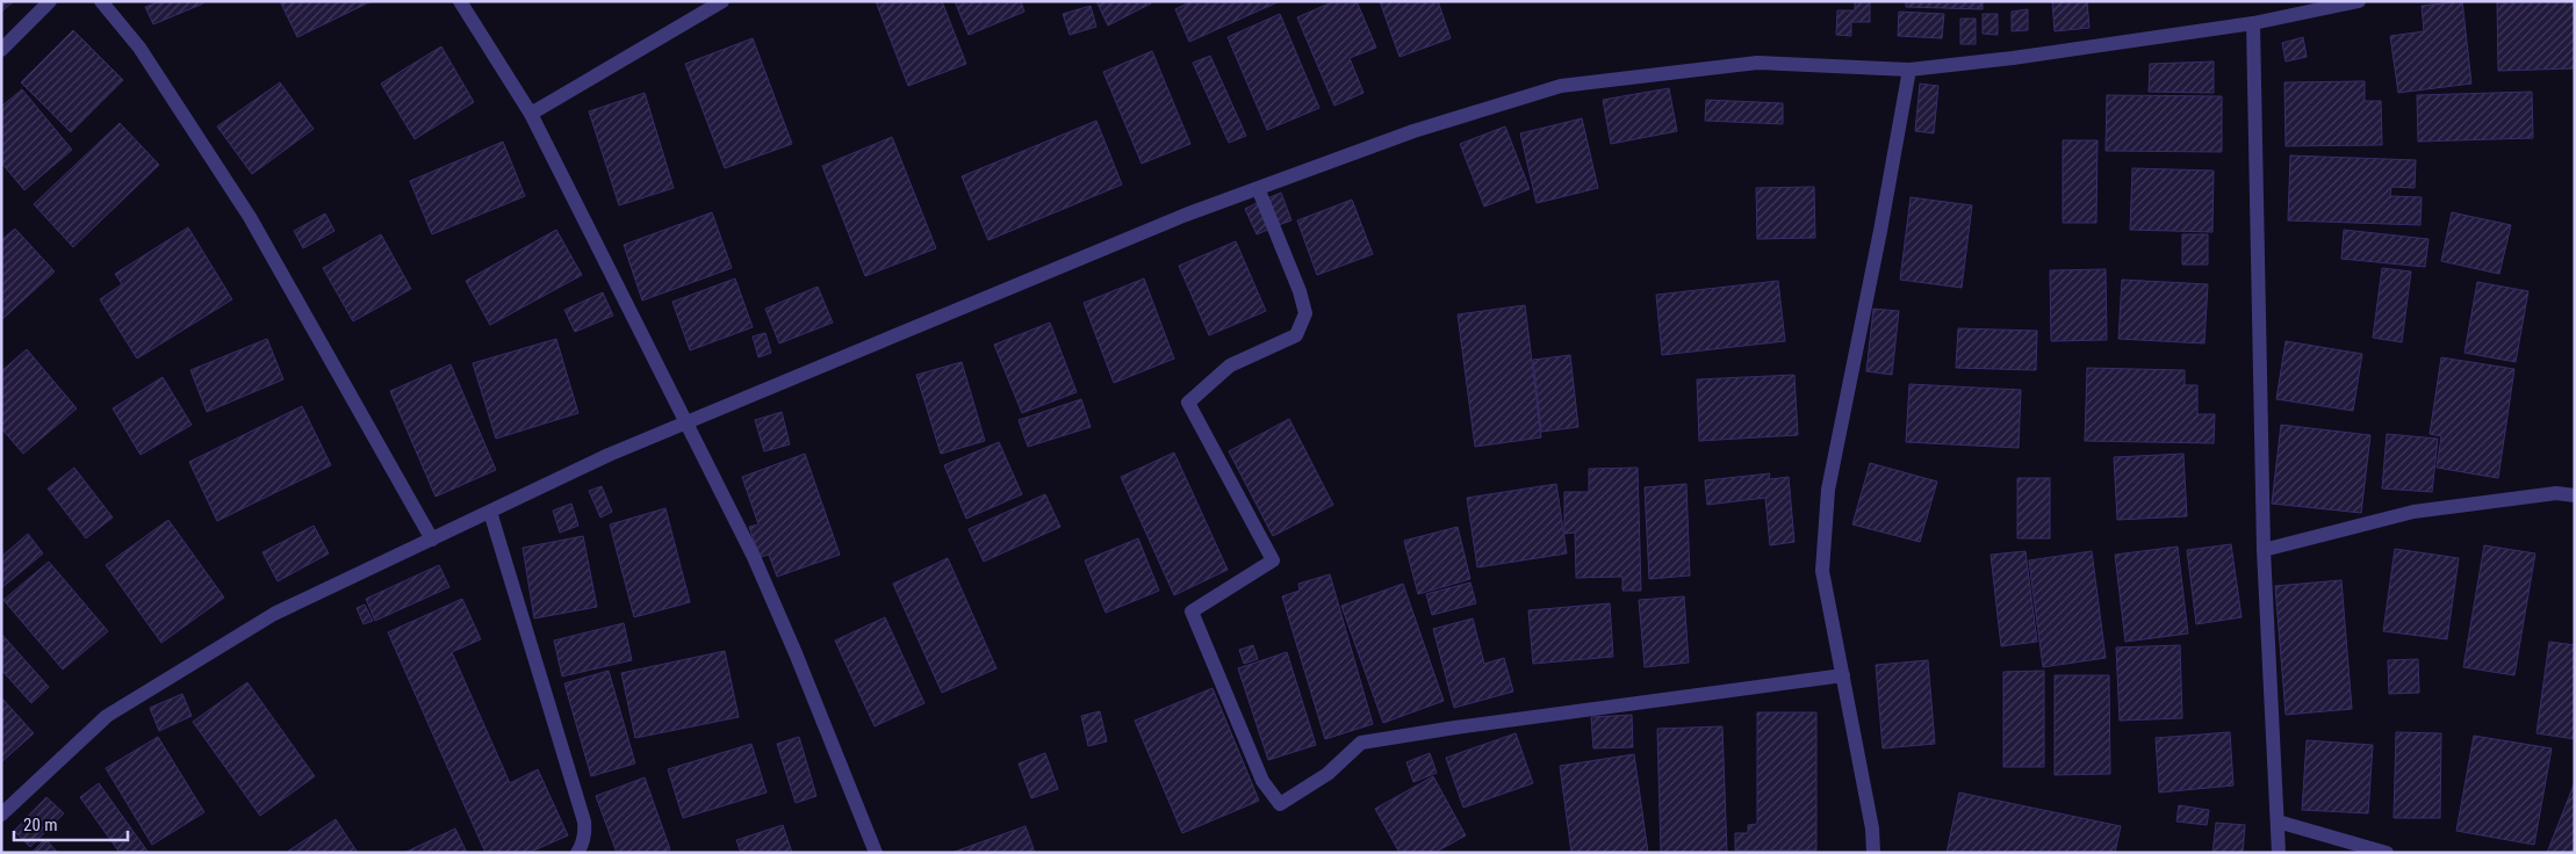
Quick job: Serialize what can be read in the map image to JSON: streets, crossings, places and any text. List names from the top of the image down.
{
  "scale_bar": "20 m"
}
